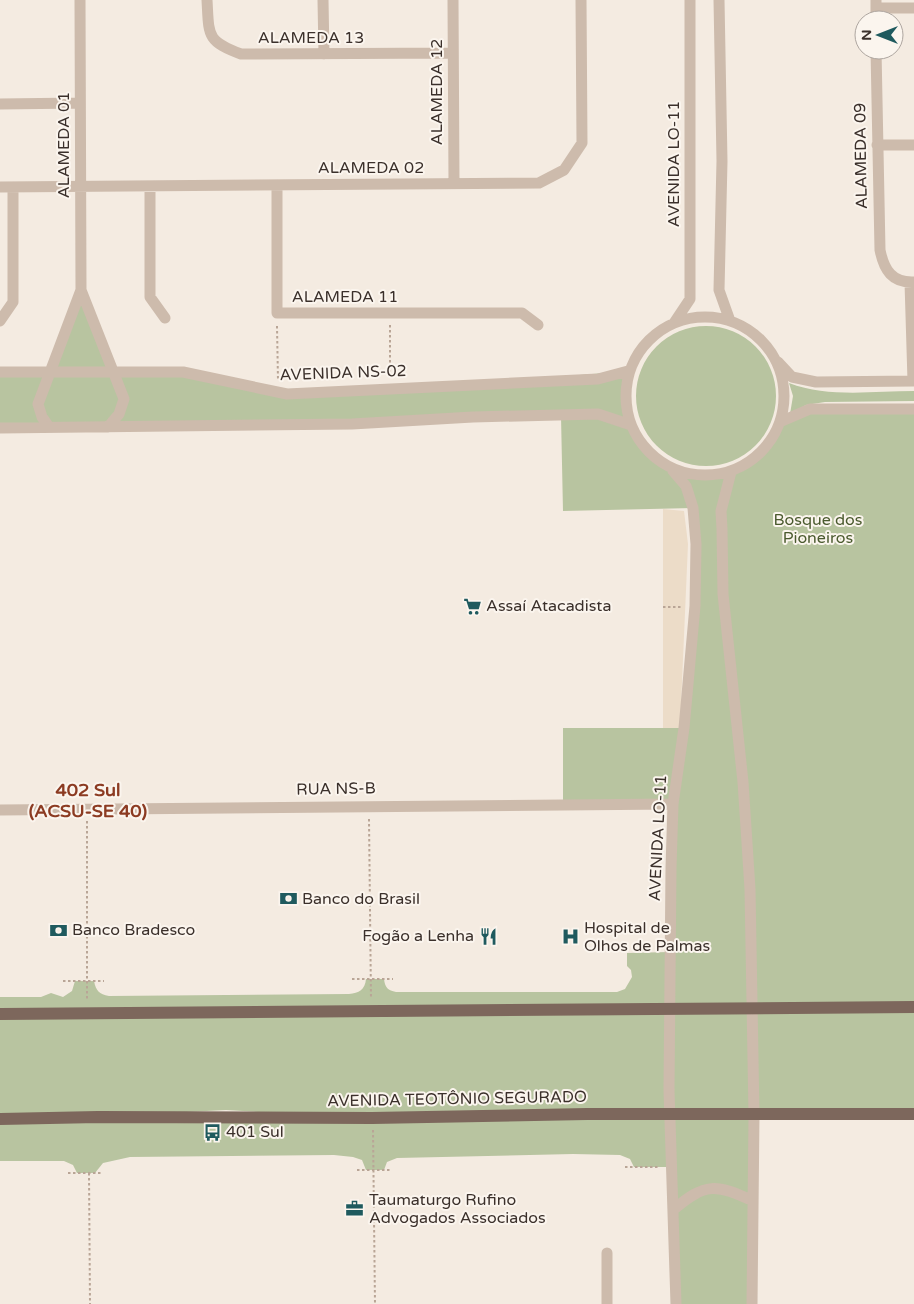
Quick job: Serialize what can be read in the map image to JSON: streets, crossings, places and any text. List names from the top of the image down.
{
  "streets": {
    "main road": ["AVENIDA TEOTÔNIO SEGURADO"],
    "street": [
      "ALAMEDA 13",
      "ALAMEDA 12",
      "ALAMEDA 01",
      "ALAMEDA 09",
      "AVENIDA LO-11",
      "ALAMEDA 02",
      "ALAMEDA 11",
      "AVENIDA NS-02",
      "RUA NS-B"
    ]
  },
  "crossings": [
    ["ALAMEDA 13", "ALAMEDA 12"],
    ["ALAMEDA 12", "ALAMEDA 02"],
    ["ALAMEDA 01", "ALAMEDA 02"],
    ["ALAMEDA 01", "AVENIDA NS-02"],
    ["AVENIDA LO-11", "AVENIDA NS-02"],
    ["AVENIDA LO-11", "RUA NS-B"],
    ["AVENIDA LO-11", "AVENIDA TEOTÔNIO SEGURADO"],
    ["ALAMEDA 02", "ALAMEDA 11"]
  ],
  "districts": ["402 Sul (ACSU-SE 40)"],
  "parks": ["Bosque dos Pioneiros"],
  "places": {
    "supermarket": ["Assaí Atacadista"],
    "bank": ["Banco do Brasil", "Banco Bradesco"],
    "restaurant": ["Fogão a Lenha"],
    "hospital": ["Hospital de Olhos de Palmas"],
    "bus stop": ["401 Sul"],
    "office": ["Taumaturgo Rufino Advogados Associados"]
  },
  "north": "left"
}
